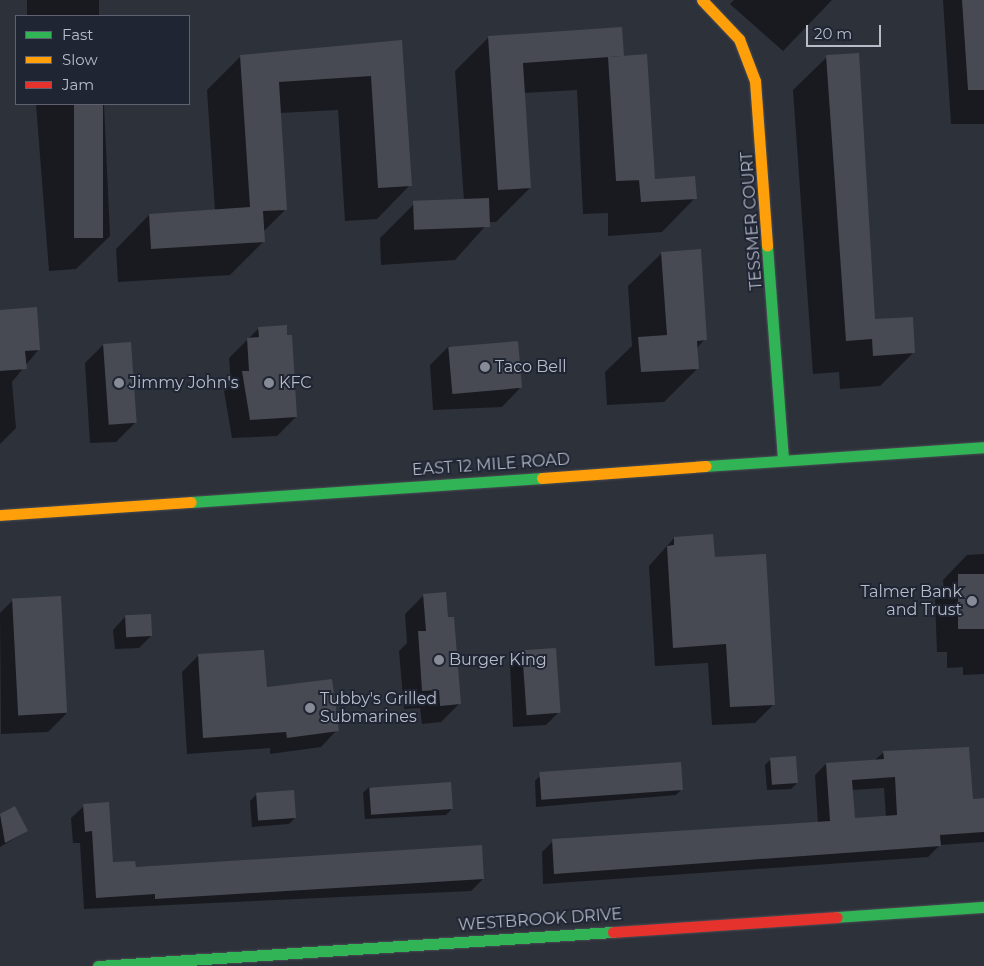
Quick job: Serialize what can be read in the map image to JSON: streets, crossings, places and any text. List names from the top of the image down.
{
  "streets": {
    "street": ["TESSMER COURT", "EAST 12 MILE ROAD", "WESTBROOK DRIVE"]
  },
  "crossings": [
    ["TESSMER COURT", "EAST 12 MILE ROAD"]
  ],
  "places": [
    "Taco Bell",
    "Jimmy John's",
    "KFC",
    "Talmer Bank and Trust",
    "Burger King",
    "Tubby's Grilled Submarines"
  ],
  "legend": ["Fast", "Slow", "Jam"],
  "scale_bar": "20 m"
}
